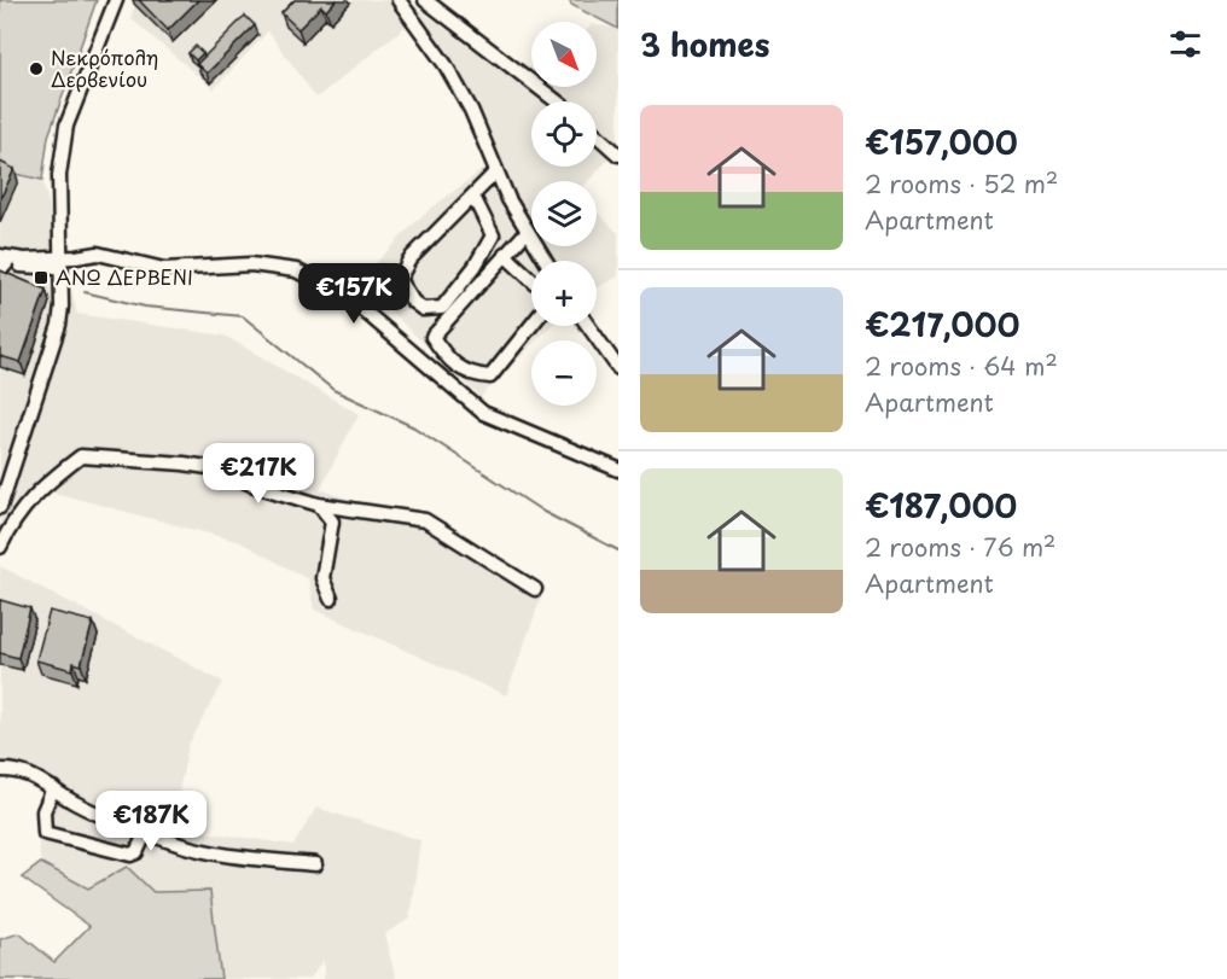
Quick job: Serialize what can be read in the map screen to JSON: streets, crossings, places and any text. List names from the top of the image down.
{
  "places": {
    "other": ["Νεκρόπολη Δερβενίου"],
    "transit": ["ΑΝΩ ΔΕΡΒΕΝΙ"]
  },
  "north": "bottom right",
  "page": {
    "heading": "3 homes",
    "map_buttons": ["+", "−"],
    "list": [
      {
        "name": "€157,000",
        "note": "2 rooms · 52 m² · Apartment"
      },
      {
        "name": "€217,000",
        "note": "2 rooms · 64 m² · Apartment"
      },
      {
        "name": "€187,000",
        "note": "2 rooms · 76 m² · Apartment"
      }
    ],
    "price": ["€157K", "€217K", "€187K"]
  }
}
